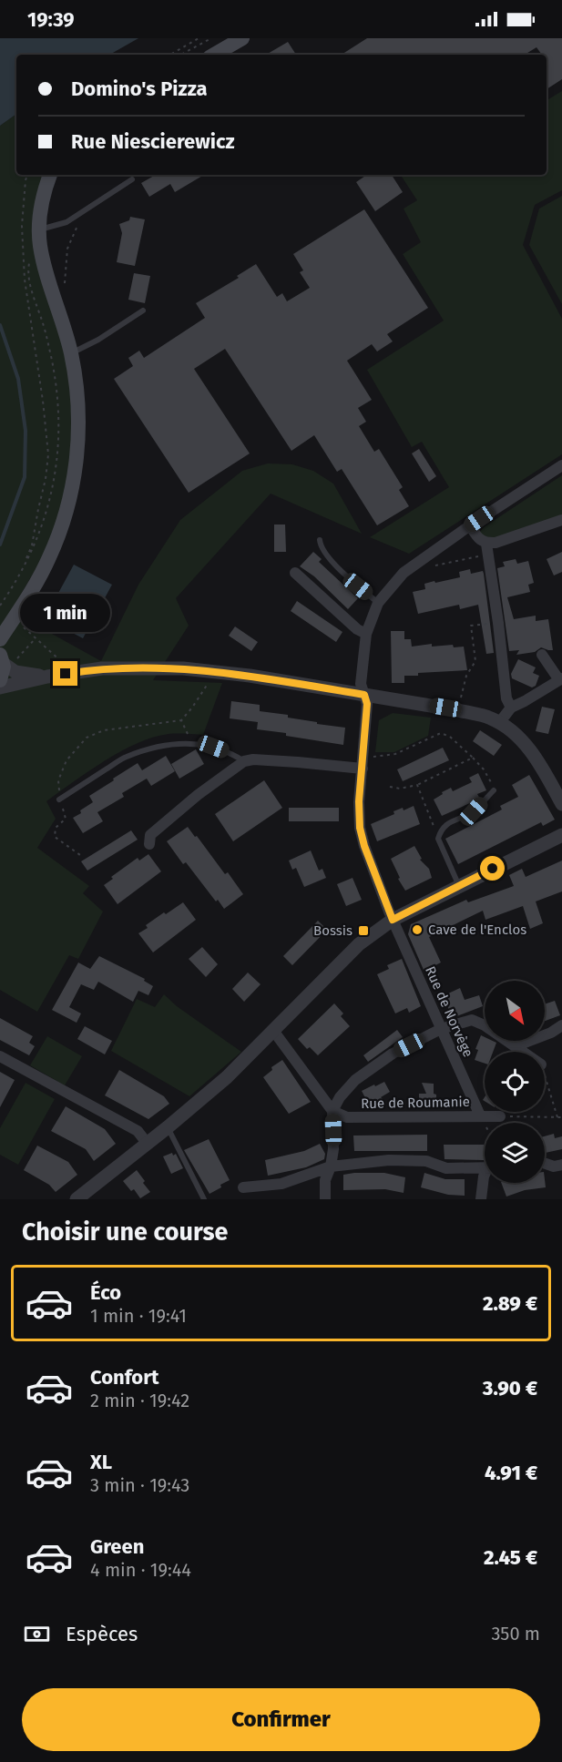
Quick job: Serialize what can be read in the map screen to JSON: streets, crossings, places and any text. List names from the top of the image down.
{
  "streets": {
    "street": ["Rue de Norvège", "Rue de Roumanie"]
  },
  "crossings": [
    ["Rue de Norvège", "Rue de Roumanie"]
  ],
  "places": {
    "other": ["Cave de l'Enclos"],
    "transit": ["Bossis"]
  },
  "north": "bottom right",
  "page": {
    "status": "19:39",
    "banner": ["Domino's Pizza", "Rue Niescierewicz"],
    "bubble": "1 min",
    "heading": "Choisir une course",
    "list": [
      {
        "name": "Éco",
        "note": "1 min · 19:41",
        "value": "2.89 €"
      },
      {
        "name": "Confort",
        "note": "2 min · 19:42",
        "value": "3.90 €"
      },
      {
        "name": "XL",
        "note": "3 min · 19:43",
        "value": "4.91 €"
      },
      {
        "name": "Green",
        "note": "4 min · 19:44",
        "value": "2.45 €"
      }
    ],
    "pay": ["Espèces", "350 m"],
    "buttons": "Confirmer"
  }
}
